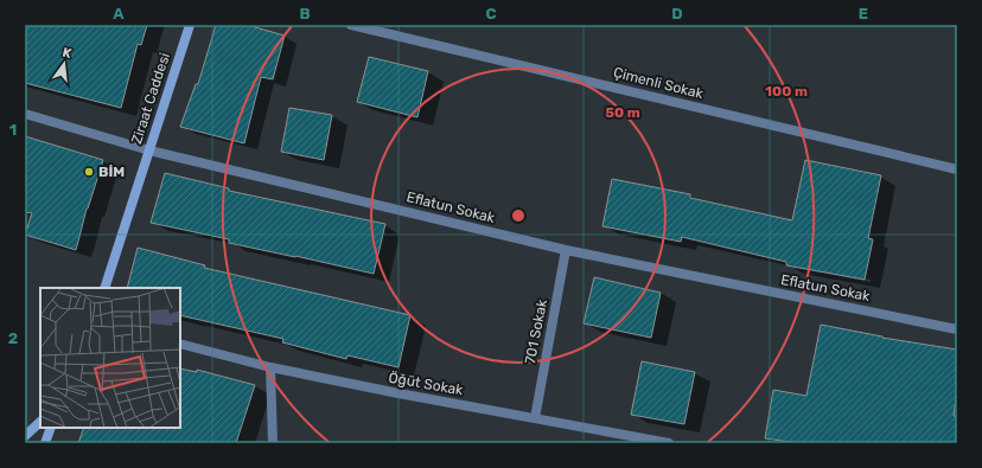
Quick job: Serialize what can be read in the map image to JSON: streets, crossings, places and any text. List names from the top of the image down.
{
  "streets": {
    "street": [
      "Çimenli Sokak",
      "Ziraat Caddesi",
      "Eflatun Sokak",
      "701 Sokak",
      "Öğüt Sokak"
    ]
  },
  "crossings": [
    ["Ziraat Caddesi", "Eflatun Sokak"],
    ["Eflatun Sokak", "701 Sokak"],
    ["701 Sokak", "Öğüt Sokak"]
  ],
  "places": ["BİM"],
  "north": "top",
  "grid": {
    "columns": [
      "A",
      "B",
      "C",
      "D",
      "E"
    ],
    "rows": ["1", "2"]
  },
  "rings": ["100 m", "50 m"]
}
